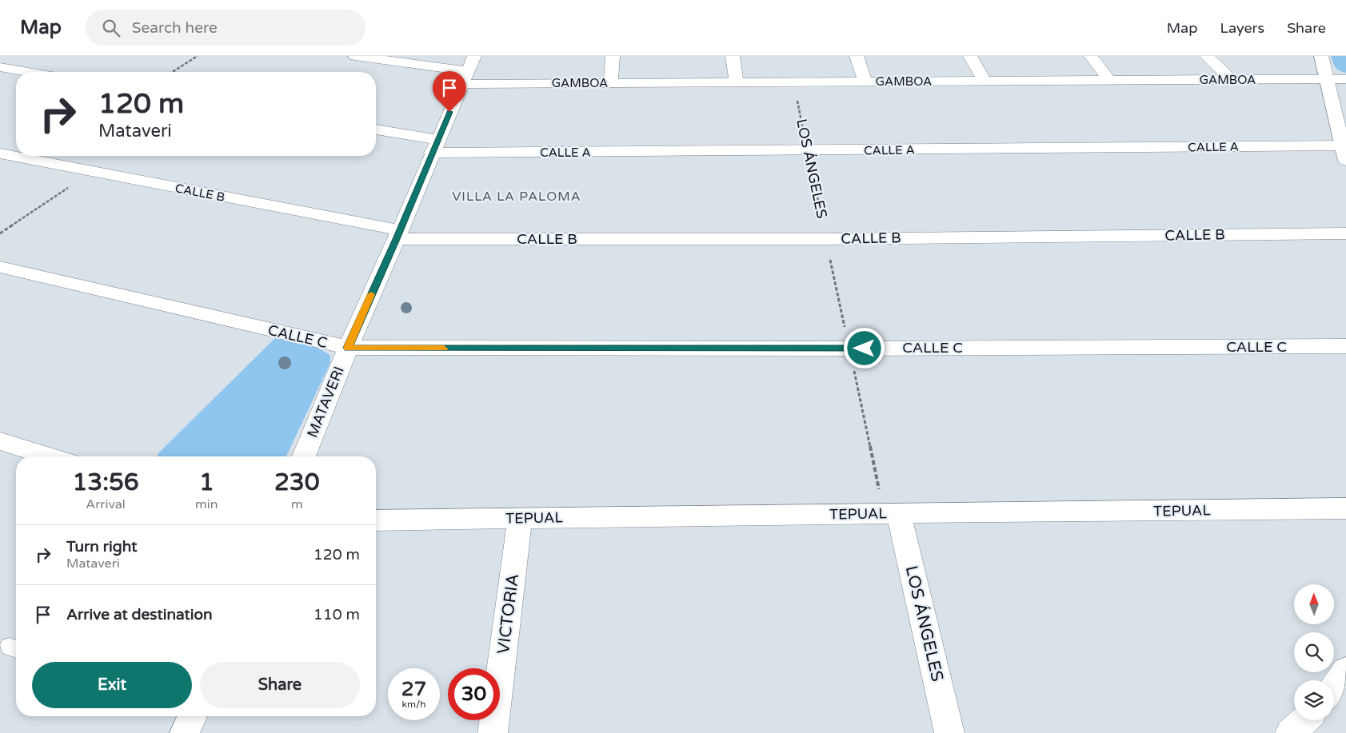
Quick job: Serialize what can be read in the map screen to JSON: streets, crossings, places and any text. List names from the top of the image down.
{
  "streets": {
    "street": [
      "GAMBOA",
      "CALLE A",
      "LOS ÁNGELES",
      "CALLE B",
      "CALLE C",
      "MATAVERI",
      "TEPUAL",
      "VICTORIA"
    ]
  },
  "crossings": [
    ["GAMBOA", "LOS ÁNGELES"],
    ["GAMBOA", "MATAVERI"],
    ["CALLE A", "LOS ÁNGELES"],
    ["CALLE A", "MATAVERI"],
    ["LOS ÁNGELES", "CALLE B"],
    ["LOS ÁNGELES", "CALLE C"],
    ["LOS ÁNGELES", "TEPUAL"],
    ["CALLE B", "MATAVERI"],
    ["CALLE C", "MATAVERI"],
    ["TEPUAL", "VICTORIA"]
  ],
  "districts": ["VILLA LA PALOMA"],
  "north": "top",
  "page": {
    "header": "Map",
    "search": "Search here",
    "nav": ["Map", "Layers", "Share"],
    "turn": ["120 m", "Mataveri"],
    "eta": [
      "13:56",
      "Arrival",
      "1",
      "min",
      "230",
      "m"
    ],
    "list": [
      {
        "name": "Turn right",
        "note": "Mataveri",
        "value": "120 m"
      },
      {
        "name": "Arrive at destination",
        "value": "110 m"
      }
    ],
    "buttons": ["Exit", "Share"],
    "speed": "27 km/h",
    "limit": "30"
  }
}
